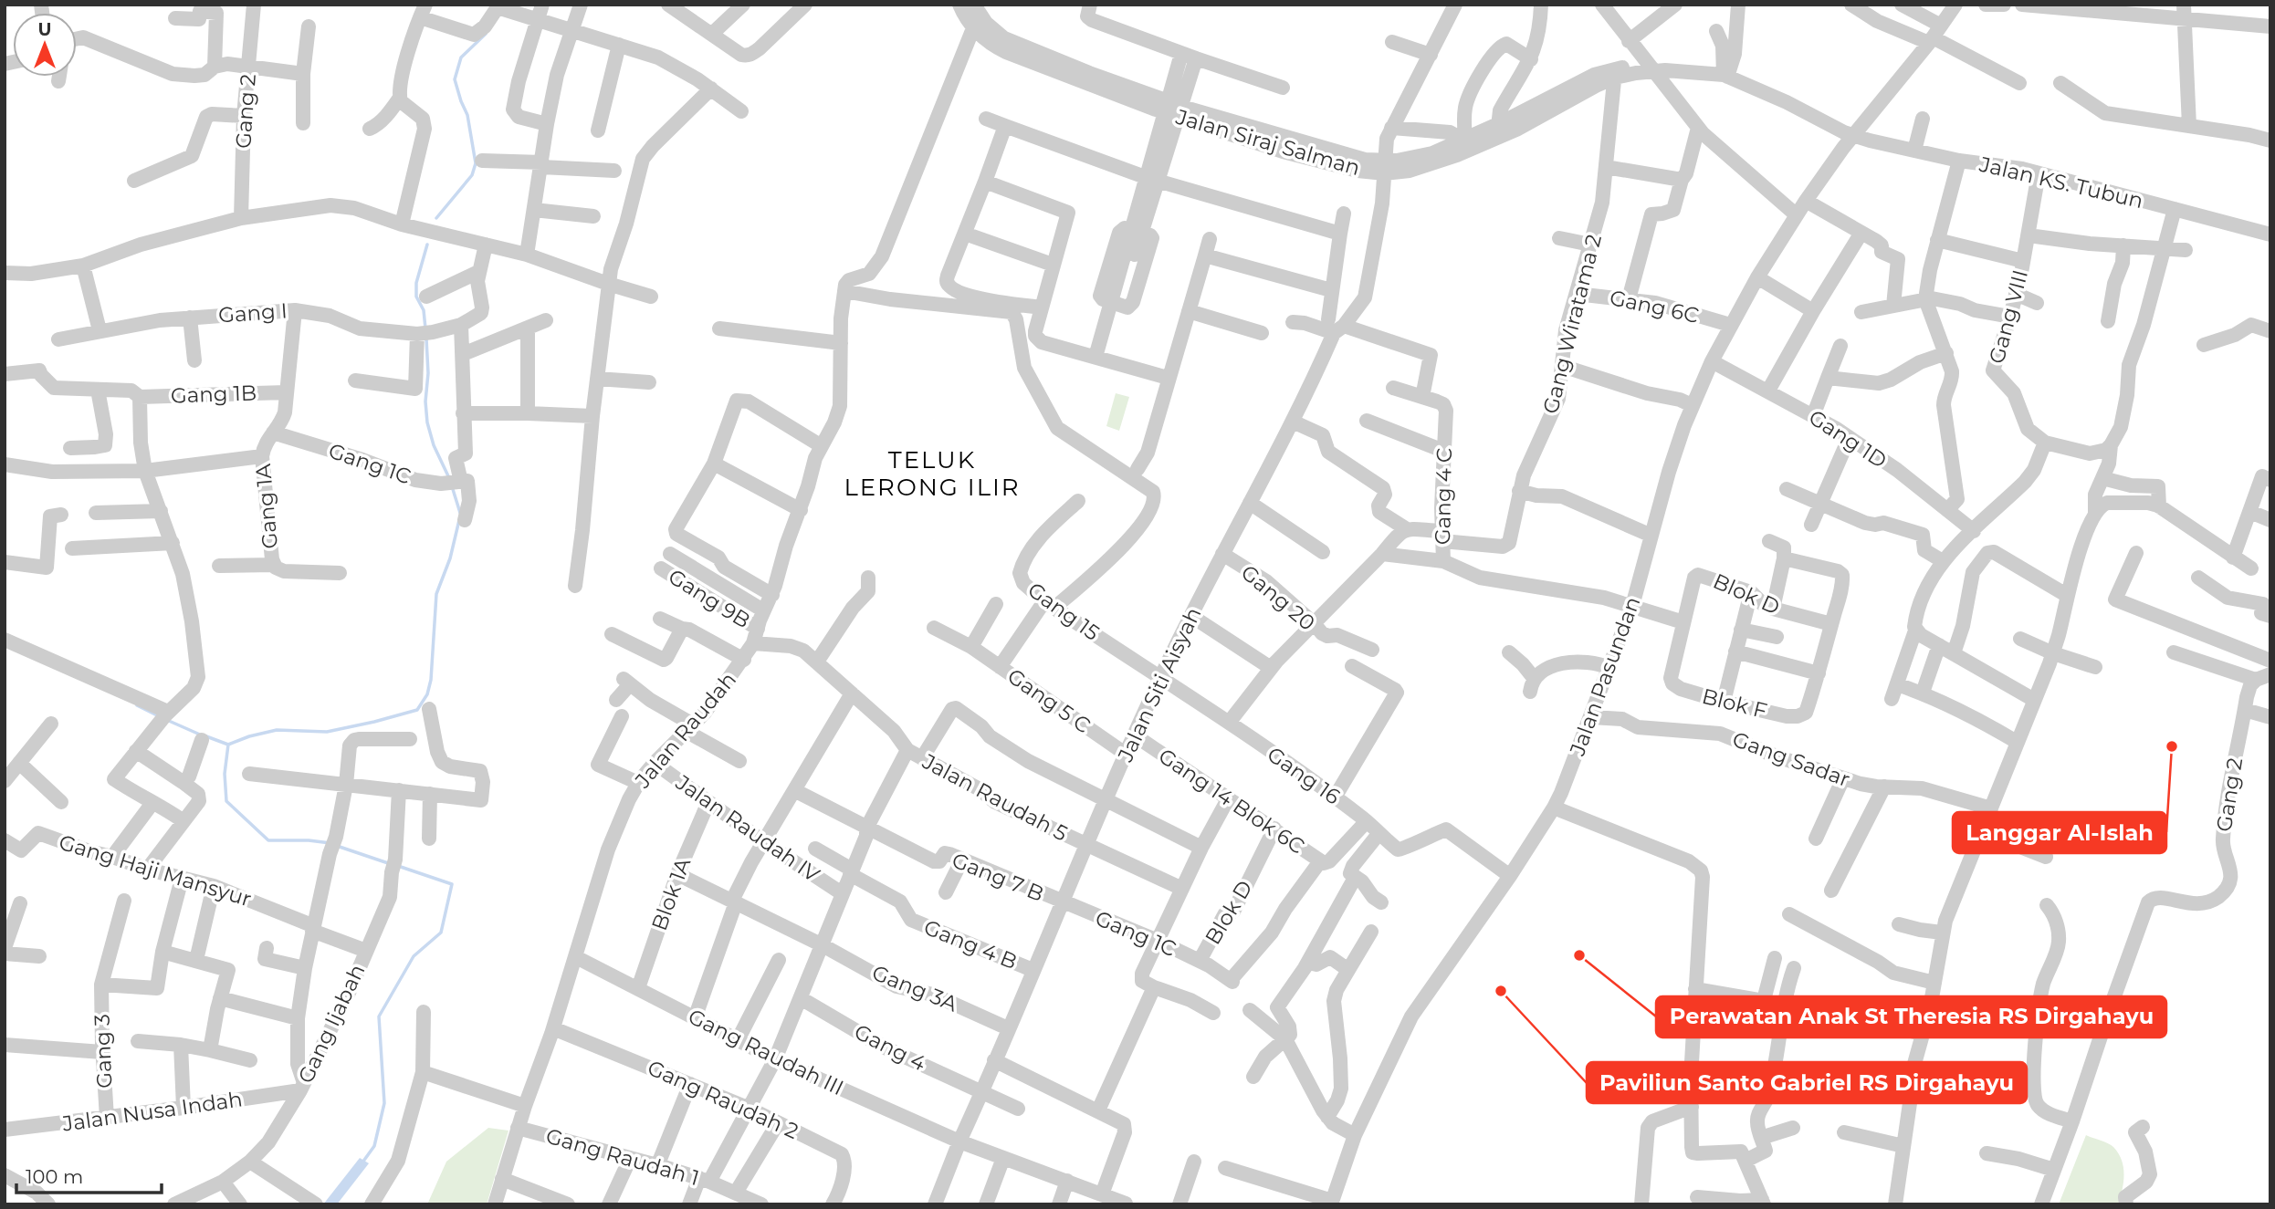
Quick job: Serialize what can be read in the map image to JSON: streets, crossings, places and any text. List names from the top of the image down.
{
  "streets": {
    "street": [
      "Gang 2",
      "Jalan Siraj Salman",
      "Jalan KS. Tubun",
      "Gang 6C",
      "Gang I",
      "Gang VIII",
      "Gang Wiratama 2",
      "Gang 1B",
      "Gang 1D",
      "Gang 1C",
      "Gang 4 C",
      "Gang 1A",
      "Blok D",
      "Gang 20",
      "Gang 9B",
      "Gang 15",
      "Jalan Pasundan",
      "Jalan Siti Aisyah",
      "Gang 5 C",
      "Blok F",
      "Jalan Raudah",
      "Gang Sadar",
      "Gang 16",
      "Jalan Raudah 5",
      "Gang 14 Blok 6C",
      "Jalan Raudah IV",
      "Gang Haji Mansyur",
      "Gang 7 B",
      "Blok 1A",
      "Gang 4 B",
      "Gang 3A",
      "Gang Ijabah",
      "Gang 4",
      "Gang 3",
      "Gang Raudah III",
      "Gang Raudah 2",
      "Jalan Nusa Indah",
      "Gang Raudah 1"
    ]
  },
  "crossings": [
    ["Jalan Siraj Salman", "Jalan KS. Tubun"],
    ["Jalan Siraj Salman", "Gang Wiratama 2"],
    ["Jalan Siraj Salman", "Jalan Pasundan"],
    ["Jalan Siraj Salman", "Jalan Siti Aisyah"],
    ["Jalan KS. Tubun", "Gang VIII"],
    ["Jalan KS. Tubun", "Jalan Pasundan"],
    ["Gang 6C", "Gang Wiratama 2"],
    ["Gang 6C", "Jalan Pasundan"],
    ["Gang I", "Gang 1A"],
    ["Gang Wiratama 2", "Gang 4 C"],
    ["Gang 1B", "Gang 1A"],
    ["Gang 1D", "Jalan Pasundan"],
    ["Gang 1C", "Gang 1A"],
    ["Gang 1C", "Blok D"],
    ["Gang 1C", "Jalan Siti Aisyah"],
    ["Gang 1C", "Gang 14 Blok 6C"],
    ["Gang 1C", "Gang 7 B"],
    ["Gang 4 C", "Blok D"],
    ["Gang 4 C", "Jalan Pasundan"],
    ["Gang 4 C", "Blok F"],
    ["Blok D", "Blok F"],
    ["Blok D", "Gang 14 Blok 6C"],
    ["Gang 20", "Jalan Siti Aisyah"],
    ["Gang 9B", "Jalan Raudah"],
    ["Gang 15", "Jalan Siti Aisyah"],
    ["Gang 15", "Gang 16"],
    ["Jalan Pasundan", "Gang Sadar"],
    ["Jalan Pasundan", "Gang 16"],
    ["Jalan Siti Aisyah", "Gang 5 C"],
    ["Jalan Siti Aisyah", "Gang 16"],
    ["Jalan Siti Aisyah", "Jalan Raudah 5"],
    ["Jalan Siti Aisyah", "Gang 14 Blok 6C"],
    ["Jalan Siti Aisyah", "Gang 7 B"],
    ["Jalan Siti Aisyah", "Gang 4 B"],
    ["Jalan Siti Aisyah", "Gang 3A"],
    ["Jalan Siti Aisyah", "Gang 4"],
    ["Jalan Siti Aisyah", "Gang Raudah III"],
    ["Jalan Raudah", "Jalan Raudah 5"],
    ["Jalan Raudah", "Jalan Raudah IV"],
    ["Jalan Raudah", "Gang Raudah III"],
    ["Jalan Raudah", "Gang Raudah 2"],
    ["Jalan Raudah", "Gang Raudah 1"],
    ["Jalan Raudah IV", "Blok 1A"],
    ["Gang Haji Mansyur", "Gang Ijabah"],
    ["Blok 1A", "Gang 3A"],
    ["Blok 1A", "Gang Raudah III"],
    ["Gang Ijabah", "Jalan Nusa Indah"],
    ["Gang 3", "Jalan Nusa Indah"]
  ],
  "districts": ["TELUK LERONG ILIR"],
  "places": ["Langgar Al-Islah", "Perawatan Anak St Theresia RS Dirgahayu", "Paviliun Santo Gabriel RS Dirgahayu"],
  "scale_bar": "100 m",
  "north": "top"
}
